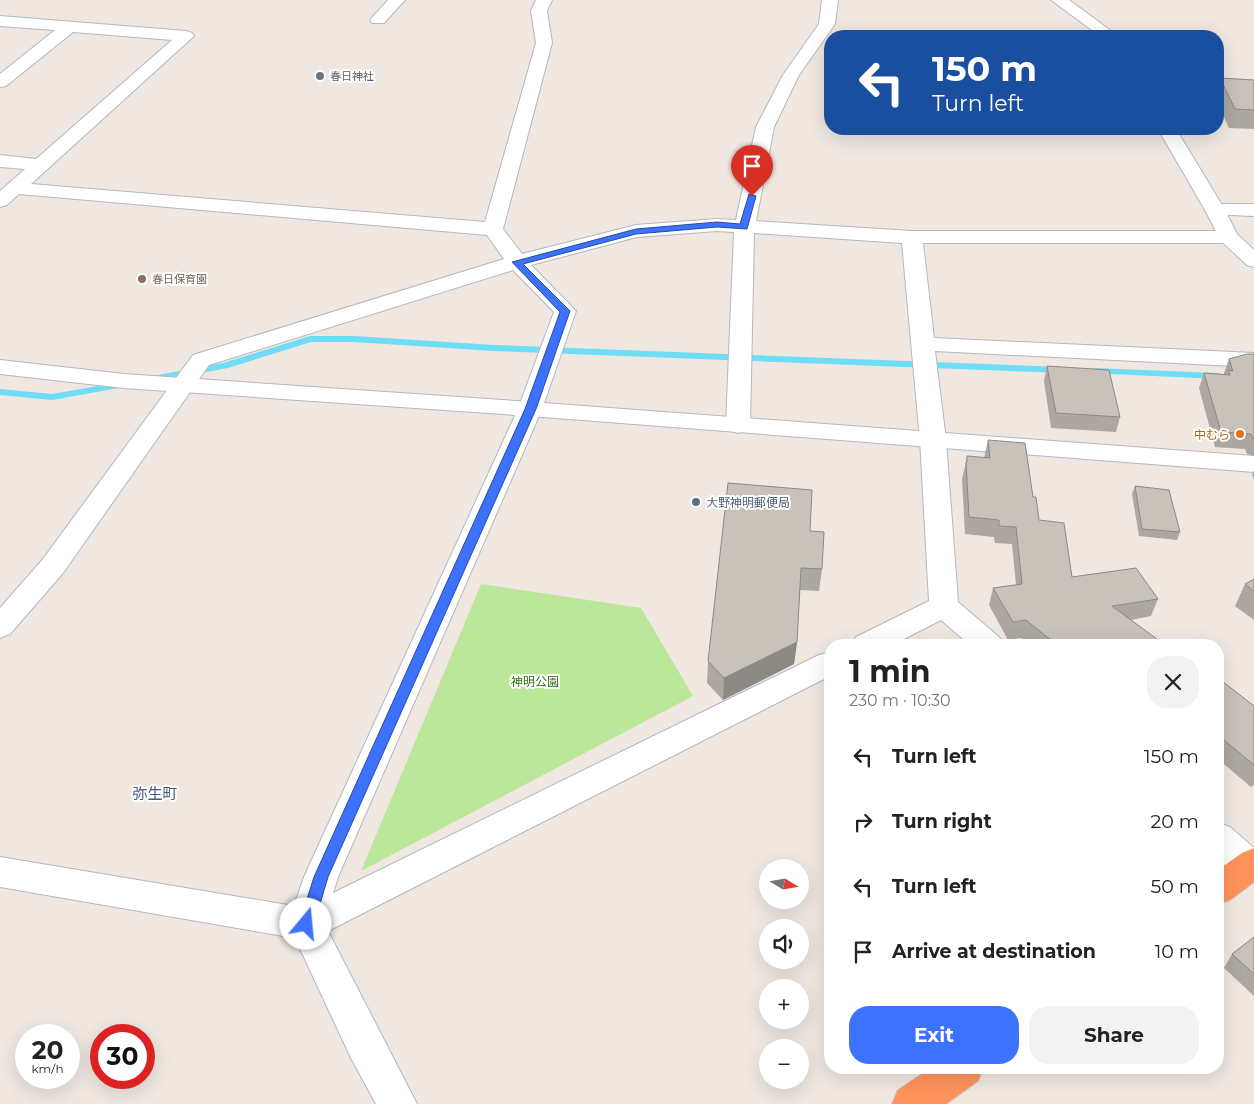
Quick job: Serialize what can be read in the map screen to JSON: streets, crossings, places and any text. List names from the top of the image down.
{
  "districts": ["弥生町"],
  "parks": ["神明公園"],
  "places": [
    "春日神社",
    "春日保育園",
    "中むら",
    "大野神明郵便局"
  ],
  "north": "right",
  "page": {
    "turn": ["150 m", "Turn left"],
    "heading": ["1 min", "230 m · 10:30"],
    "list": [
      {
        "name": "Turn left",
        "value": "150 m"
      },
      {
        "name": "Turn right",
        "value": "20 m"
      },
      {
        "name": "Turn left",
        "value": "50 m"
      },
      {
        "name": "Arrive at destination",
        "value": "10 m"
      }
    ],
    "map_buttons": ["+", "−"],
    "buttons": ["Exit", "Share"],
    "speed": "20 km/h",
    "limit": "30"
  }
}
